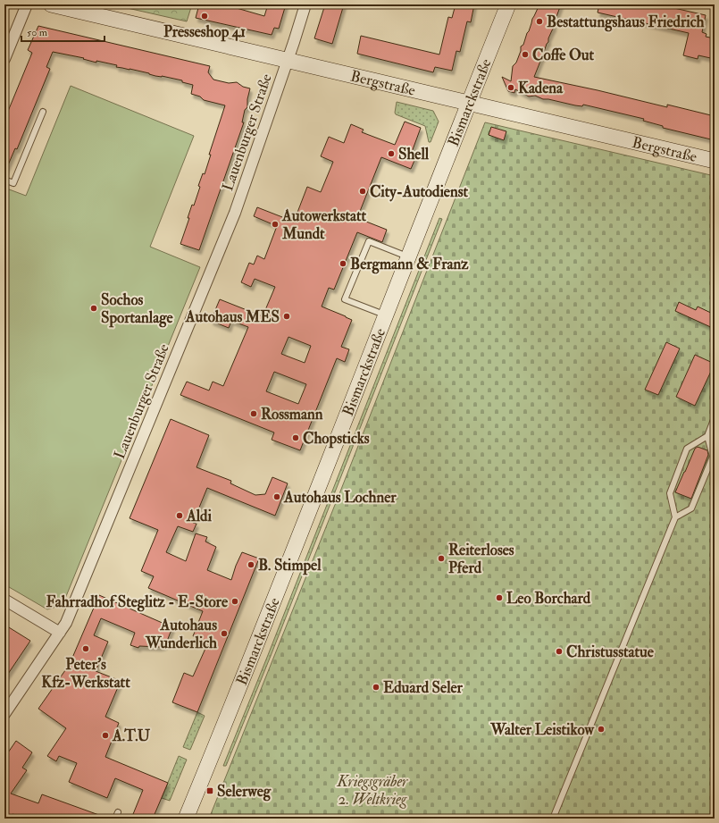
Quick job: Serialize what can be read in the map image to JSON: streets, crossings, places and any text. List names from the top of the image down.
{
  "streets": {
    "street": ["Bergstraße", "Bismarckstraße", "Lauenburger Straße"]
  },
  "crossings": [
    ["Bergstraße", "Bismarckstraße"],
    ["Bergstraße", "Lauenburger Straße"]
  ],
  "parks": ["Kriegsgräber 2. Weltkrieg"],
  "places": {
    "other": [
      "Presseshop 41",
      "Bestattungshaus Friedrich",
      "Coffe Out",
      "Kadena",
      "Shell",
      "City-Autodienst",
      "Autowerkstatt Mundt",
      "Bergmann & Franz",
      "Sochos Sportanlage",
      "Autohaus MES",
      "Rossmann",
      "Chopsticks",
      "Autohaus Lochner",
      "Aldi",
      "Reiterloses Pferd",
      "B. Stimpel",
      "Leo Borchard",
      "Fahrradhof Steglitz - E-Store",
      "Autohaus Wunderlich",
      "Peter's Kfz-Werkstatt",
      "Christusstatue",
      "Eduard Seler",
      "Walter Leistikow",
      "A.T.U"
    ],
    "transit": ["Selerweg"]
  },
  "scale_bar": "50 m"
}
